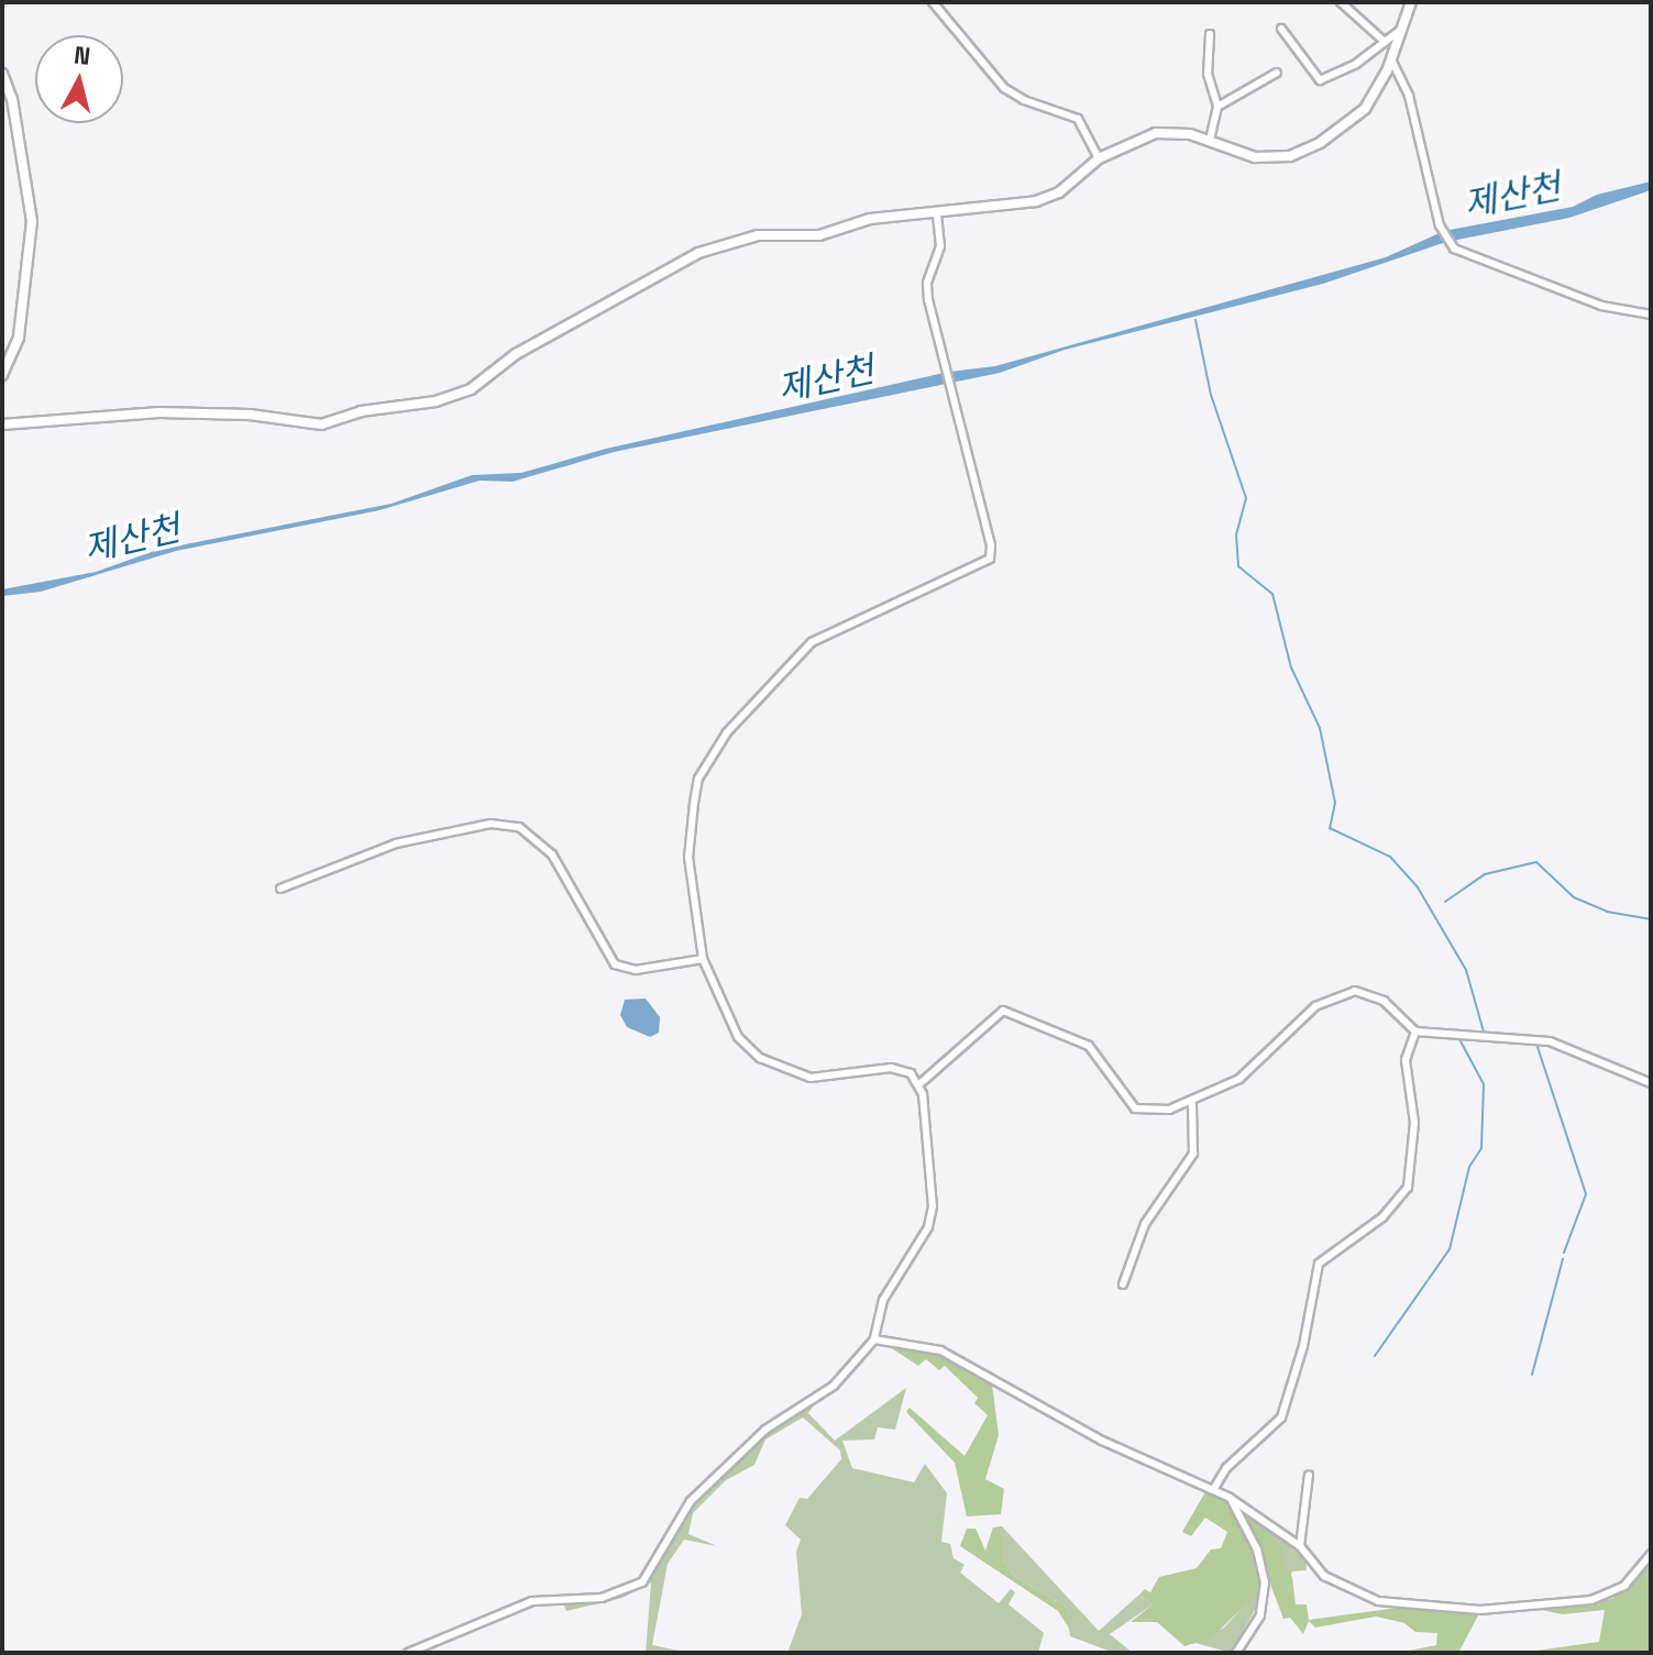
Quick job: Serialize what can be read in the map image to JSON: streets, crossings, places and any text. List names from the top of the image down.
{
  "water": ["제산천"],
  "north": "top"
}
